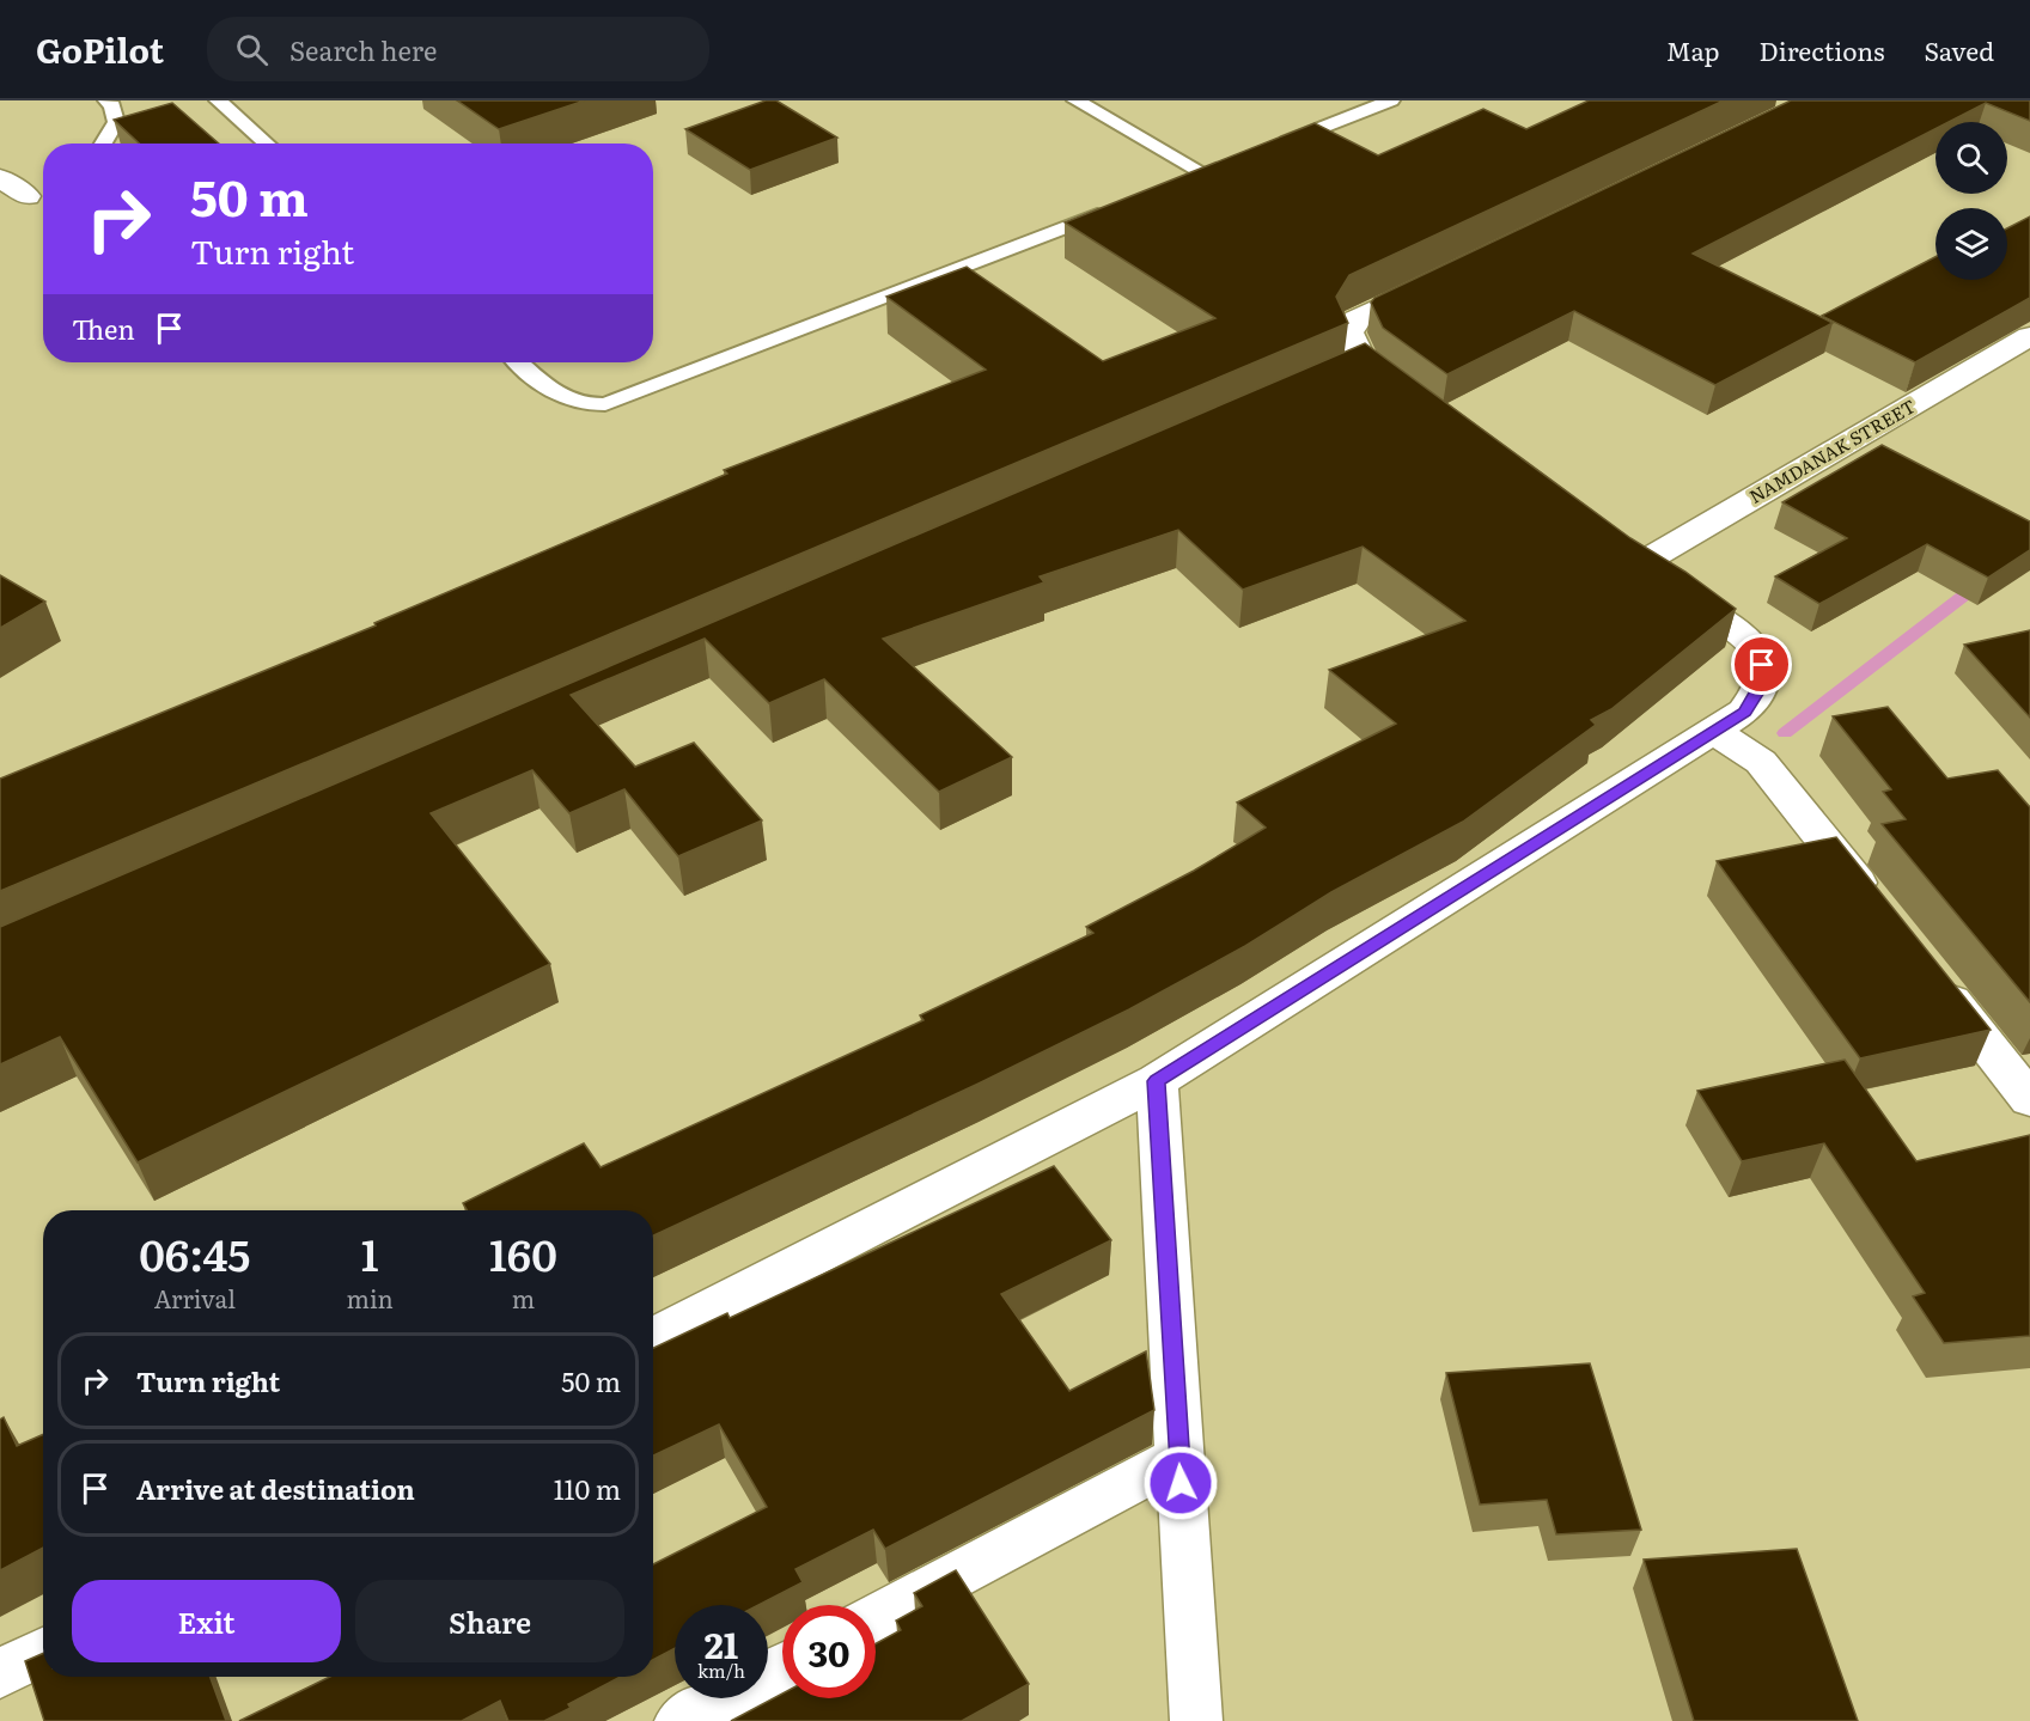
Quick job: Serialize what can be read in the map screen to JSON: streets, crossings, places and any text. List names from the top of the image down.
{
  "streets": {
    "street": ["NAMDANAK STREET"]
  },
  "page": {
    "header": "GoPilot",
    "search": "Search here",
    "nav": ["Map", "Directions", "Saved"],
    "turn": ["50 m", "Turn right"],
    "then": "Then",
    "eta": [
      "06:45",
      "Arrival",
      "1",
      "min",
      "160",
      "m"
    ],
    "list": [
      {
        "name": "Turn right",
        "value": "50 m"
      },
      {
        "name": "Arrive at destination",
        "value": "110 m"
      }
    ],
    "buttons": ["Exit", "Share"],
    "speed": "21 km/h",
    "limit": "30"
  }
}
